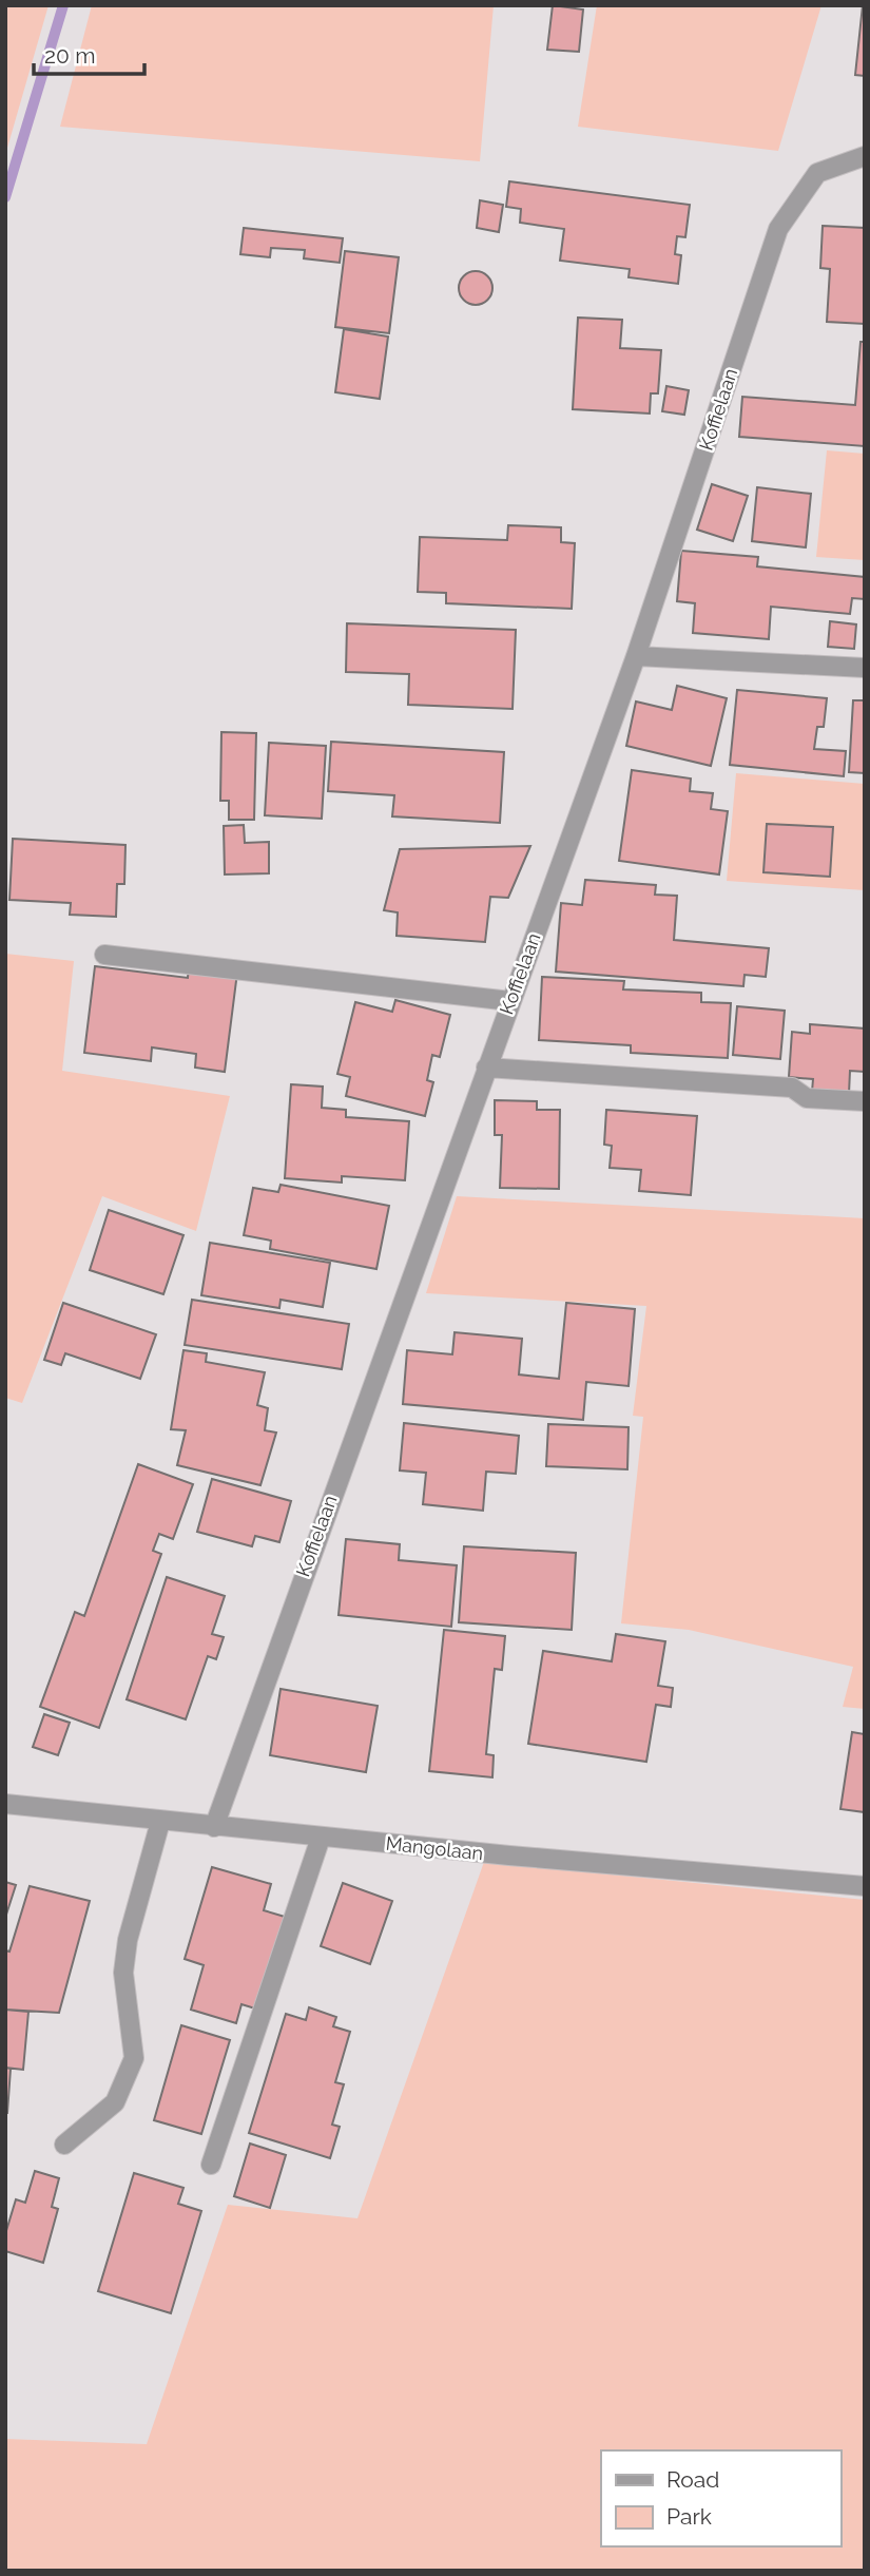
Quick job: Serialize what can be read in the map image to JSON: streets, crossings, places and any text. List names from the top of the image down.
{
  "streets": {
    "street": ["Koffielaan", "Mangolaan"]
  },
  "crossings": [
    ["Koffielaan", "Mangolaan"]
  ],
  "legend": ["Road", "Park"],
  "scale_bar": "20 m"
}
